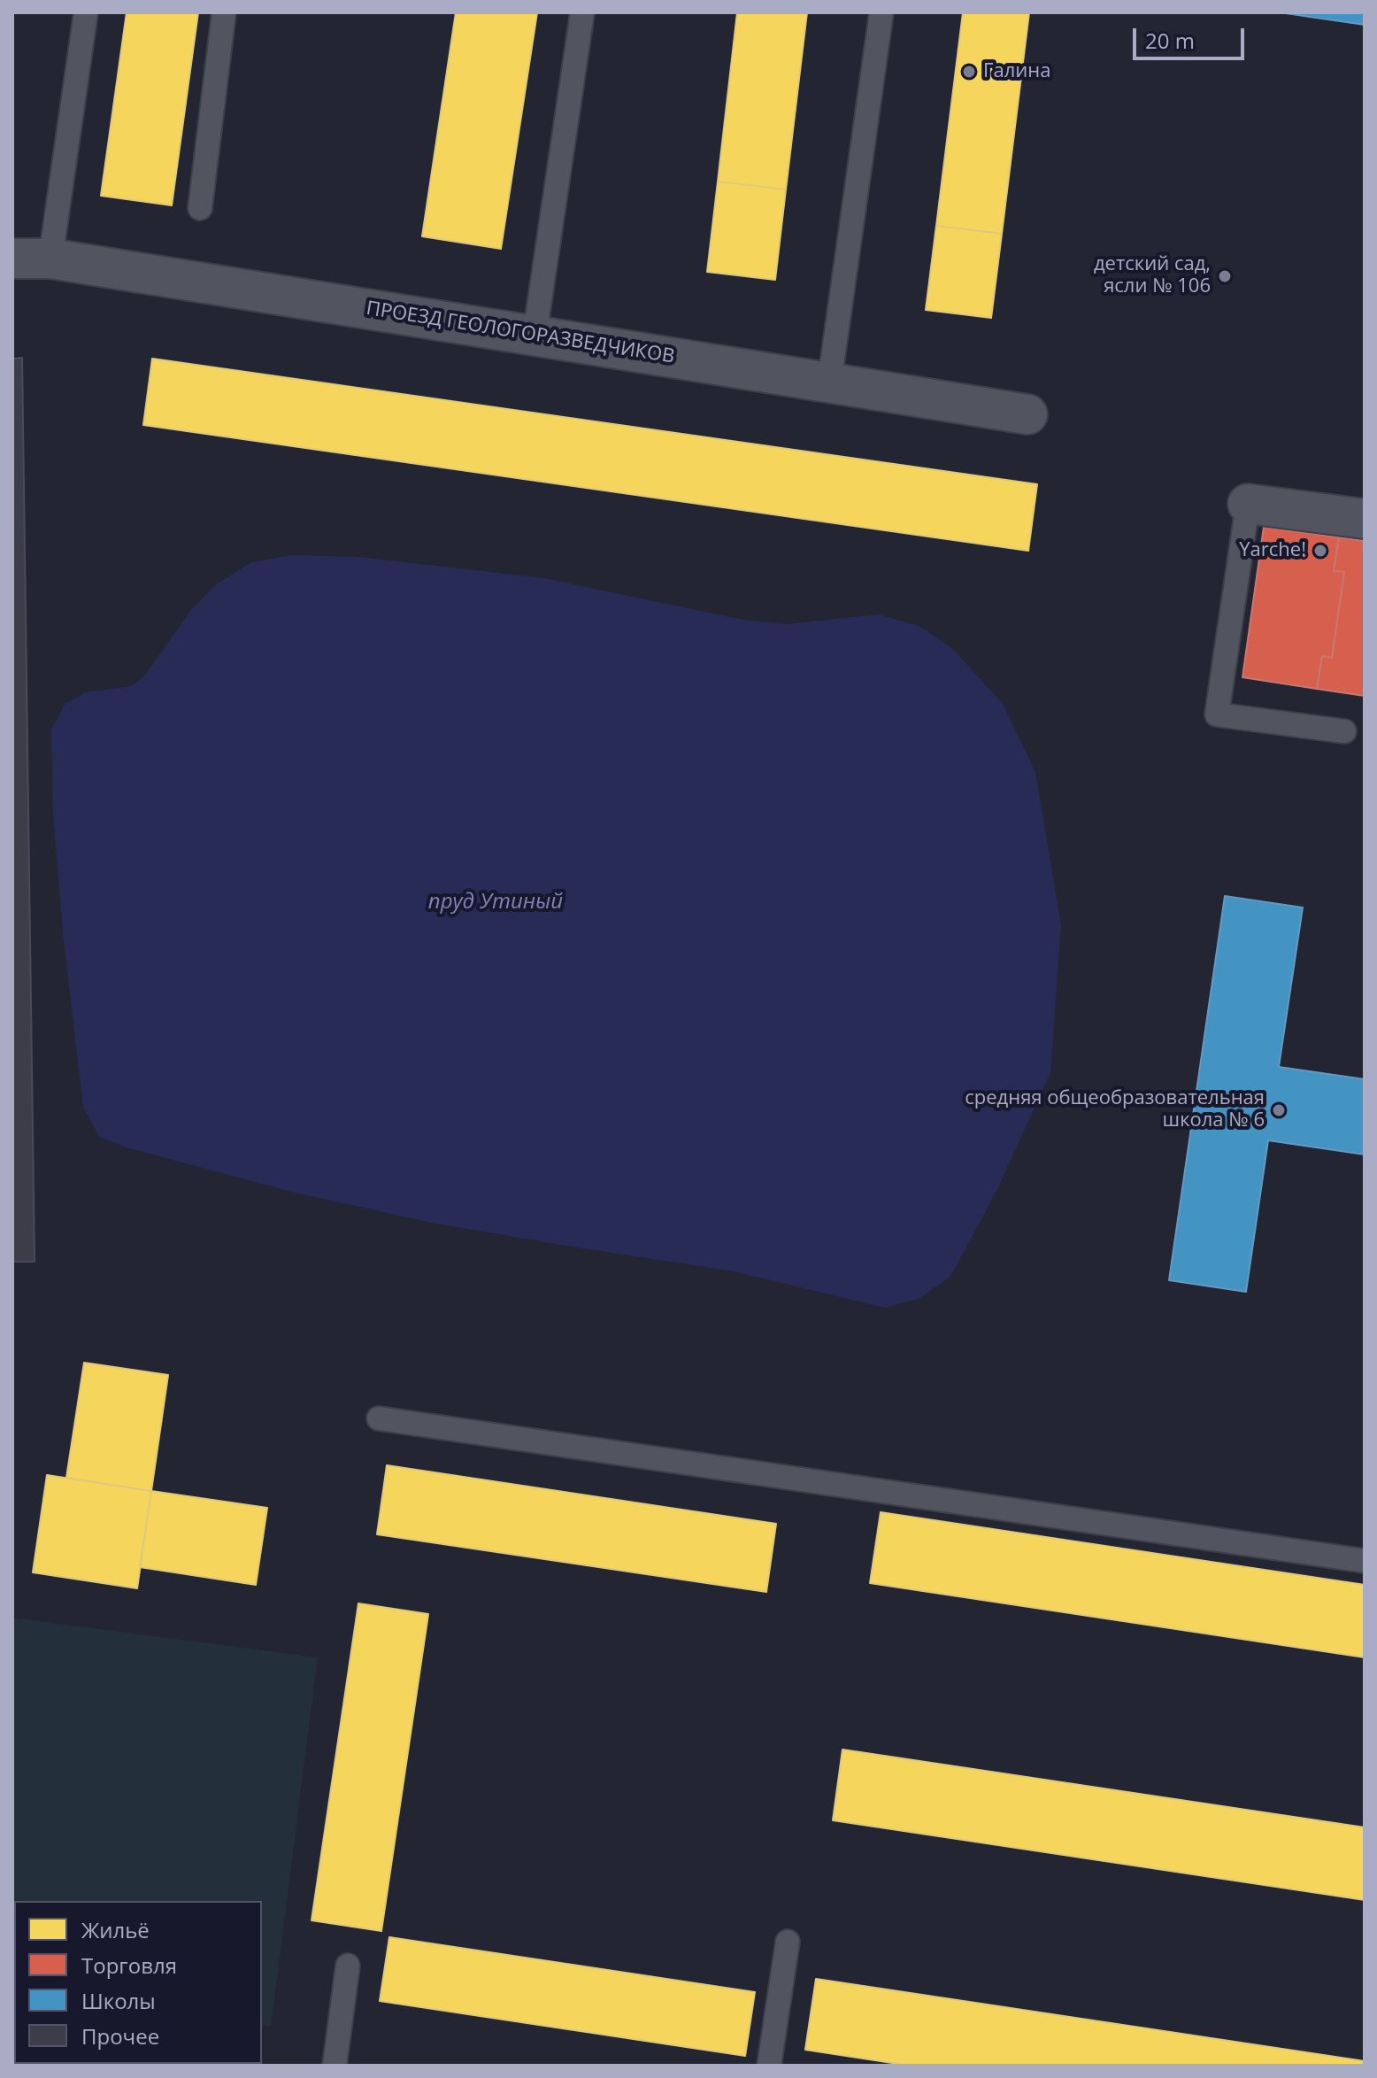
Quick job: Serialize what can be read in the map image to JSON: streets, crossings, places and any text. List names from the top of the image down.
{
  "streets": {
    "street": ["ПРОЕЗД ГЕОЛОГОРАЗВЕДЧИКОВ"]
  },
  "water": ["пруд Утиный"],
  "places": [
    "Галина",
    "детский сад, ясли № 106",
    "Yarche!",
    "средняя общеобразовательная школа № 6"
  ],
  "legend": [
    "Жильё",
    "Торговля",
    "Школы",
    "Прочее"
  ],
  "scale_bar": "20 m"
}
